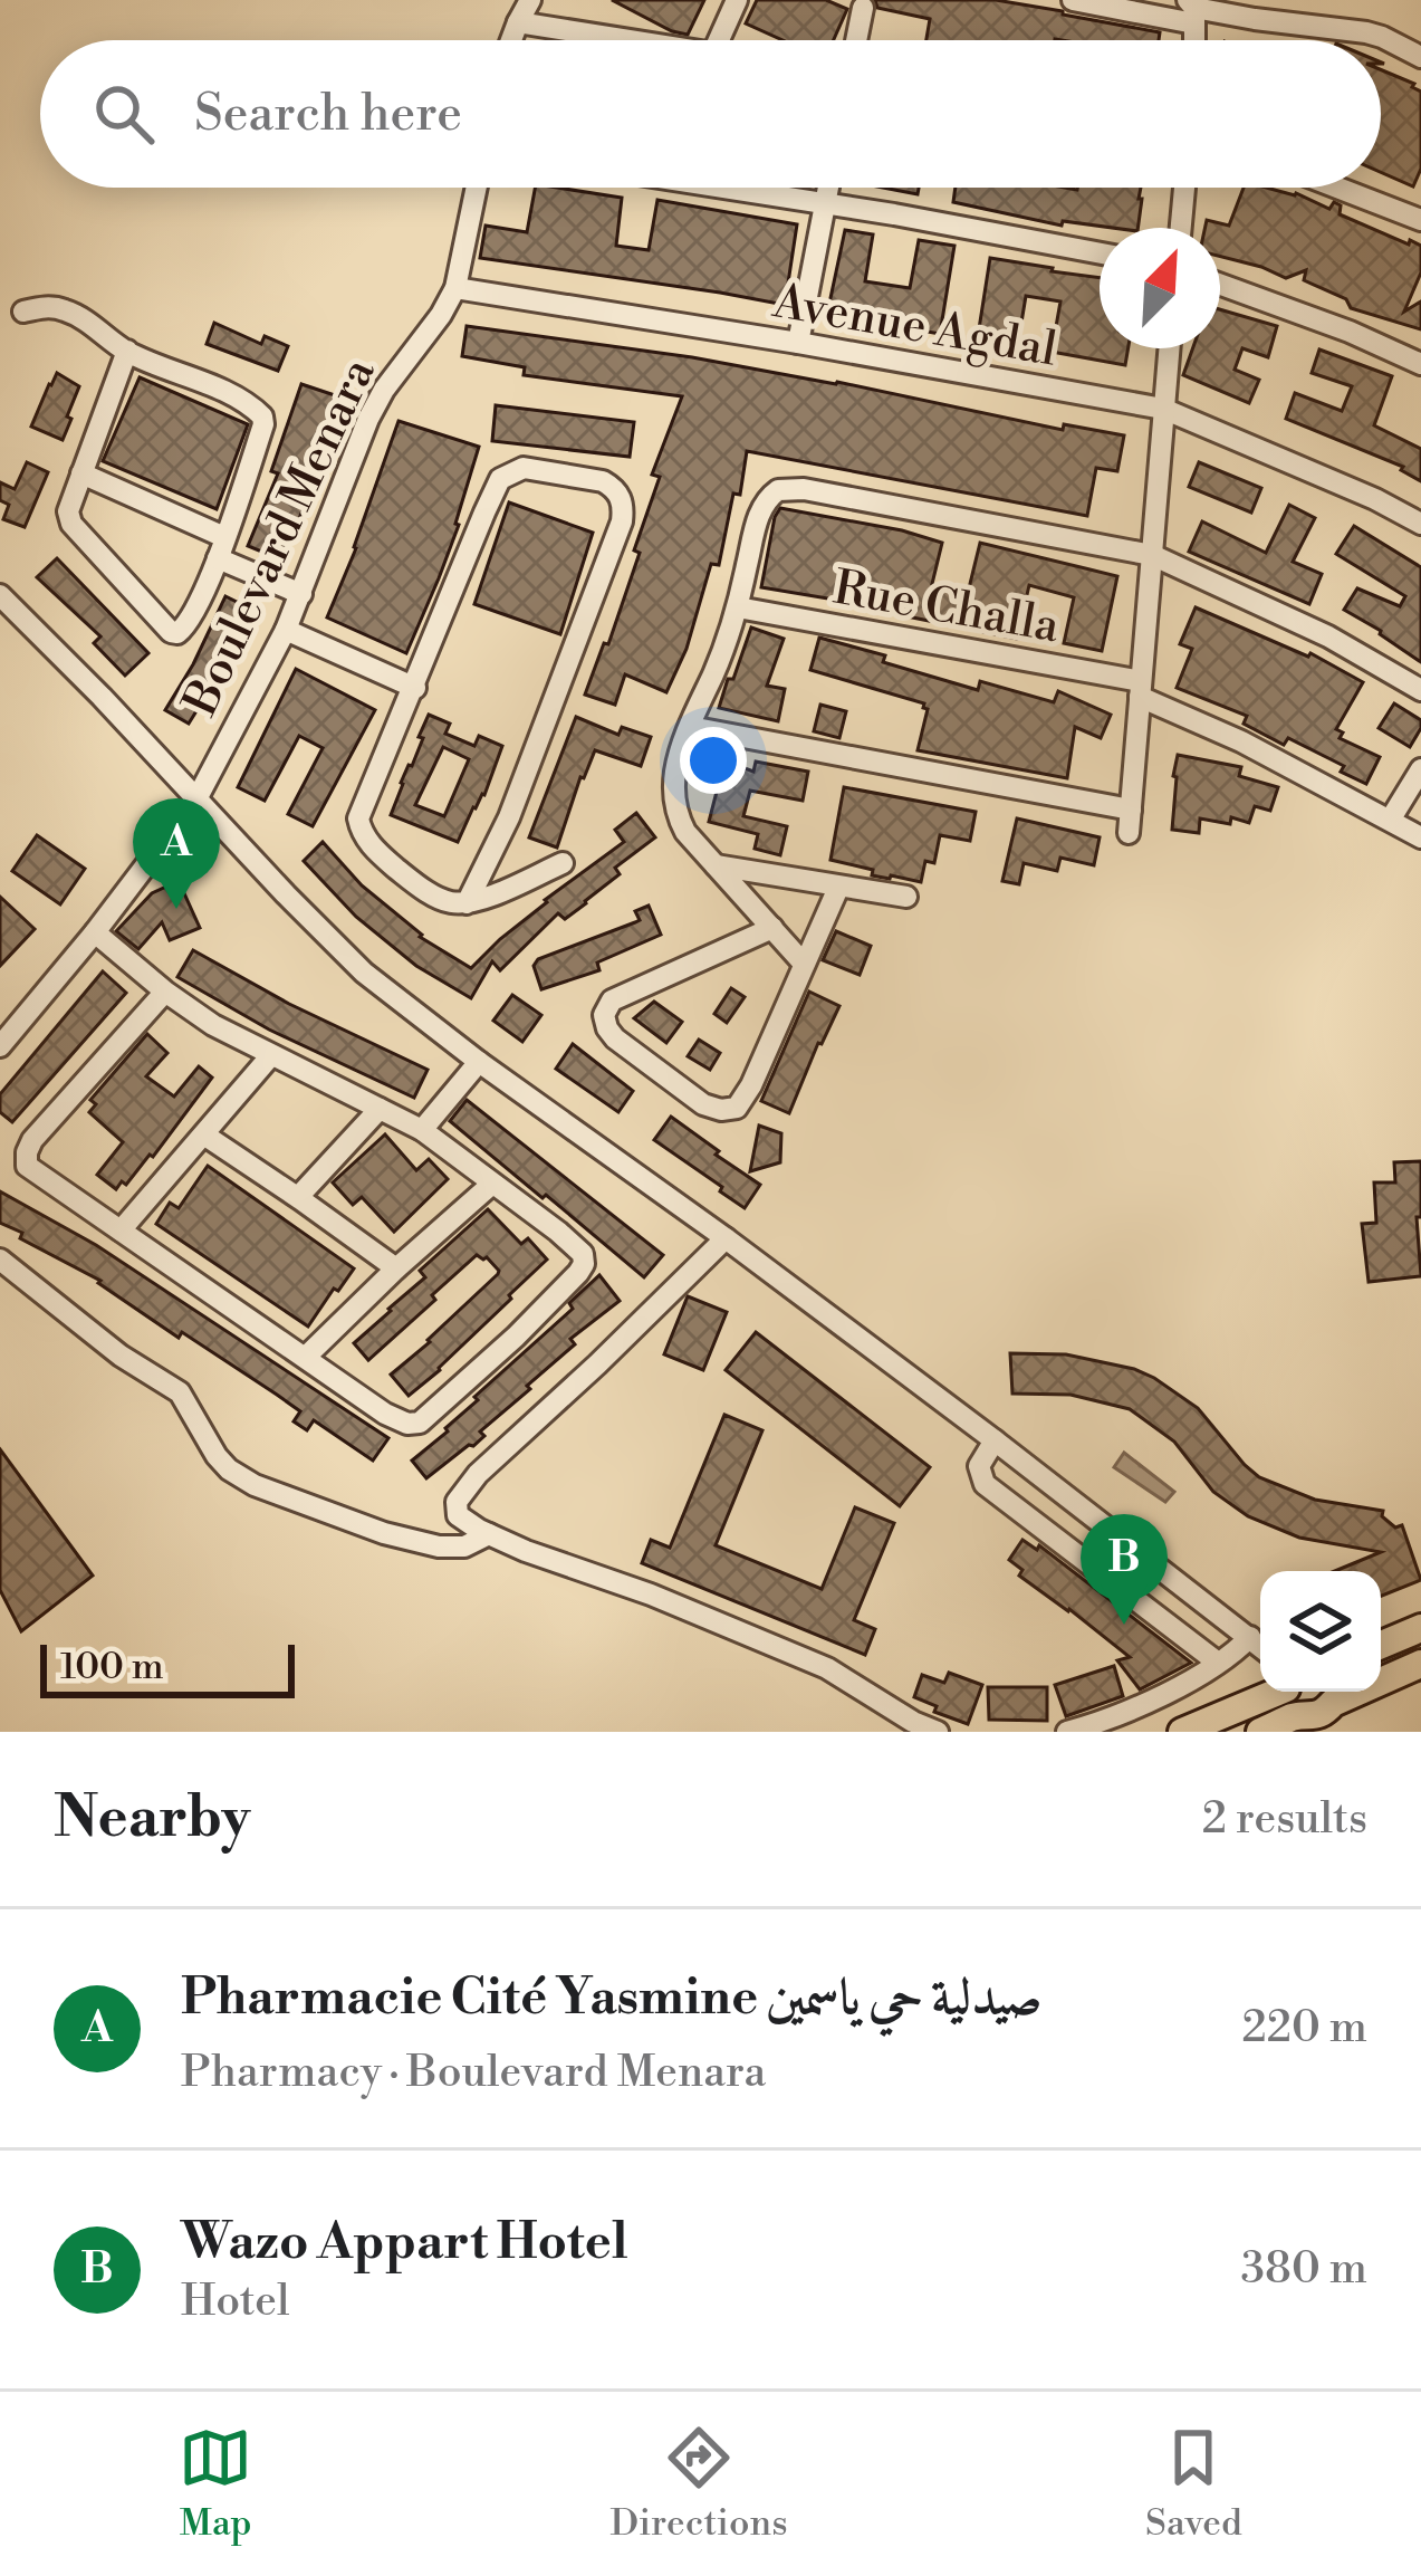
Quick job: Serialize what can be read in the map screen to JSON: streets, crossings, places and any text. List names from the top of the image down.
{
  "streets": {
    "street": ["Avenue Agdal", "Boulevard Menara", "Rue Challa"]
  },
  "crossings": [
    ["Avenue Agdal", "Boulevard Menara"]
  ],
  "scale_bar": "100 m",
  "north": "top right",
  "page": {
    "search": "Search here",
    "pins": ["A", "B"],
    "scale": "100 m",
    "heading": ["Nearby", "2 results"],
    "list": [
      {
        "mark": "A",
        "name": "Pharmacie Cité Yasmine صيدلية حي ياسمين",
        "note": "Pharmacy · Boulevard Menara",
        "value": "220 m"
      },
      {
        "mark": "B",
        "name": "Wazo Appart Hotel",
        "note": "Hotel",
        "value": "380 m"
      }
    ],
    "nav": ["Map", "Directions", "Saved"]
  }
}
